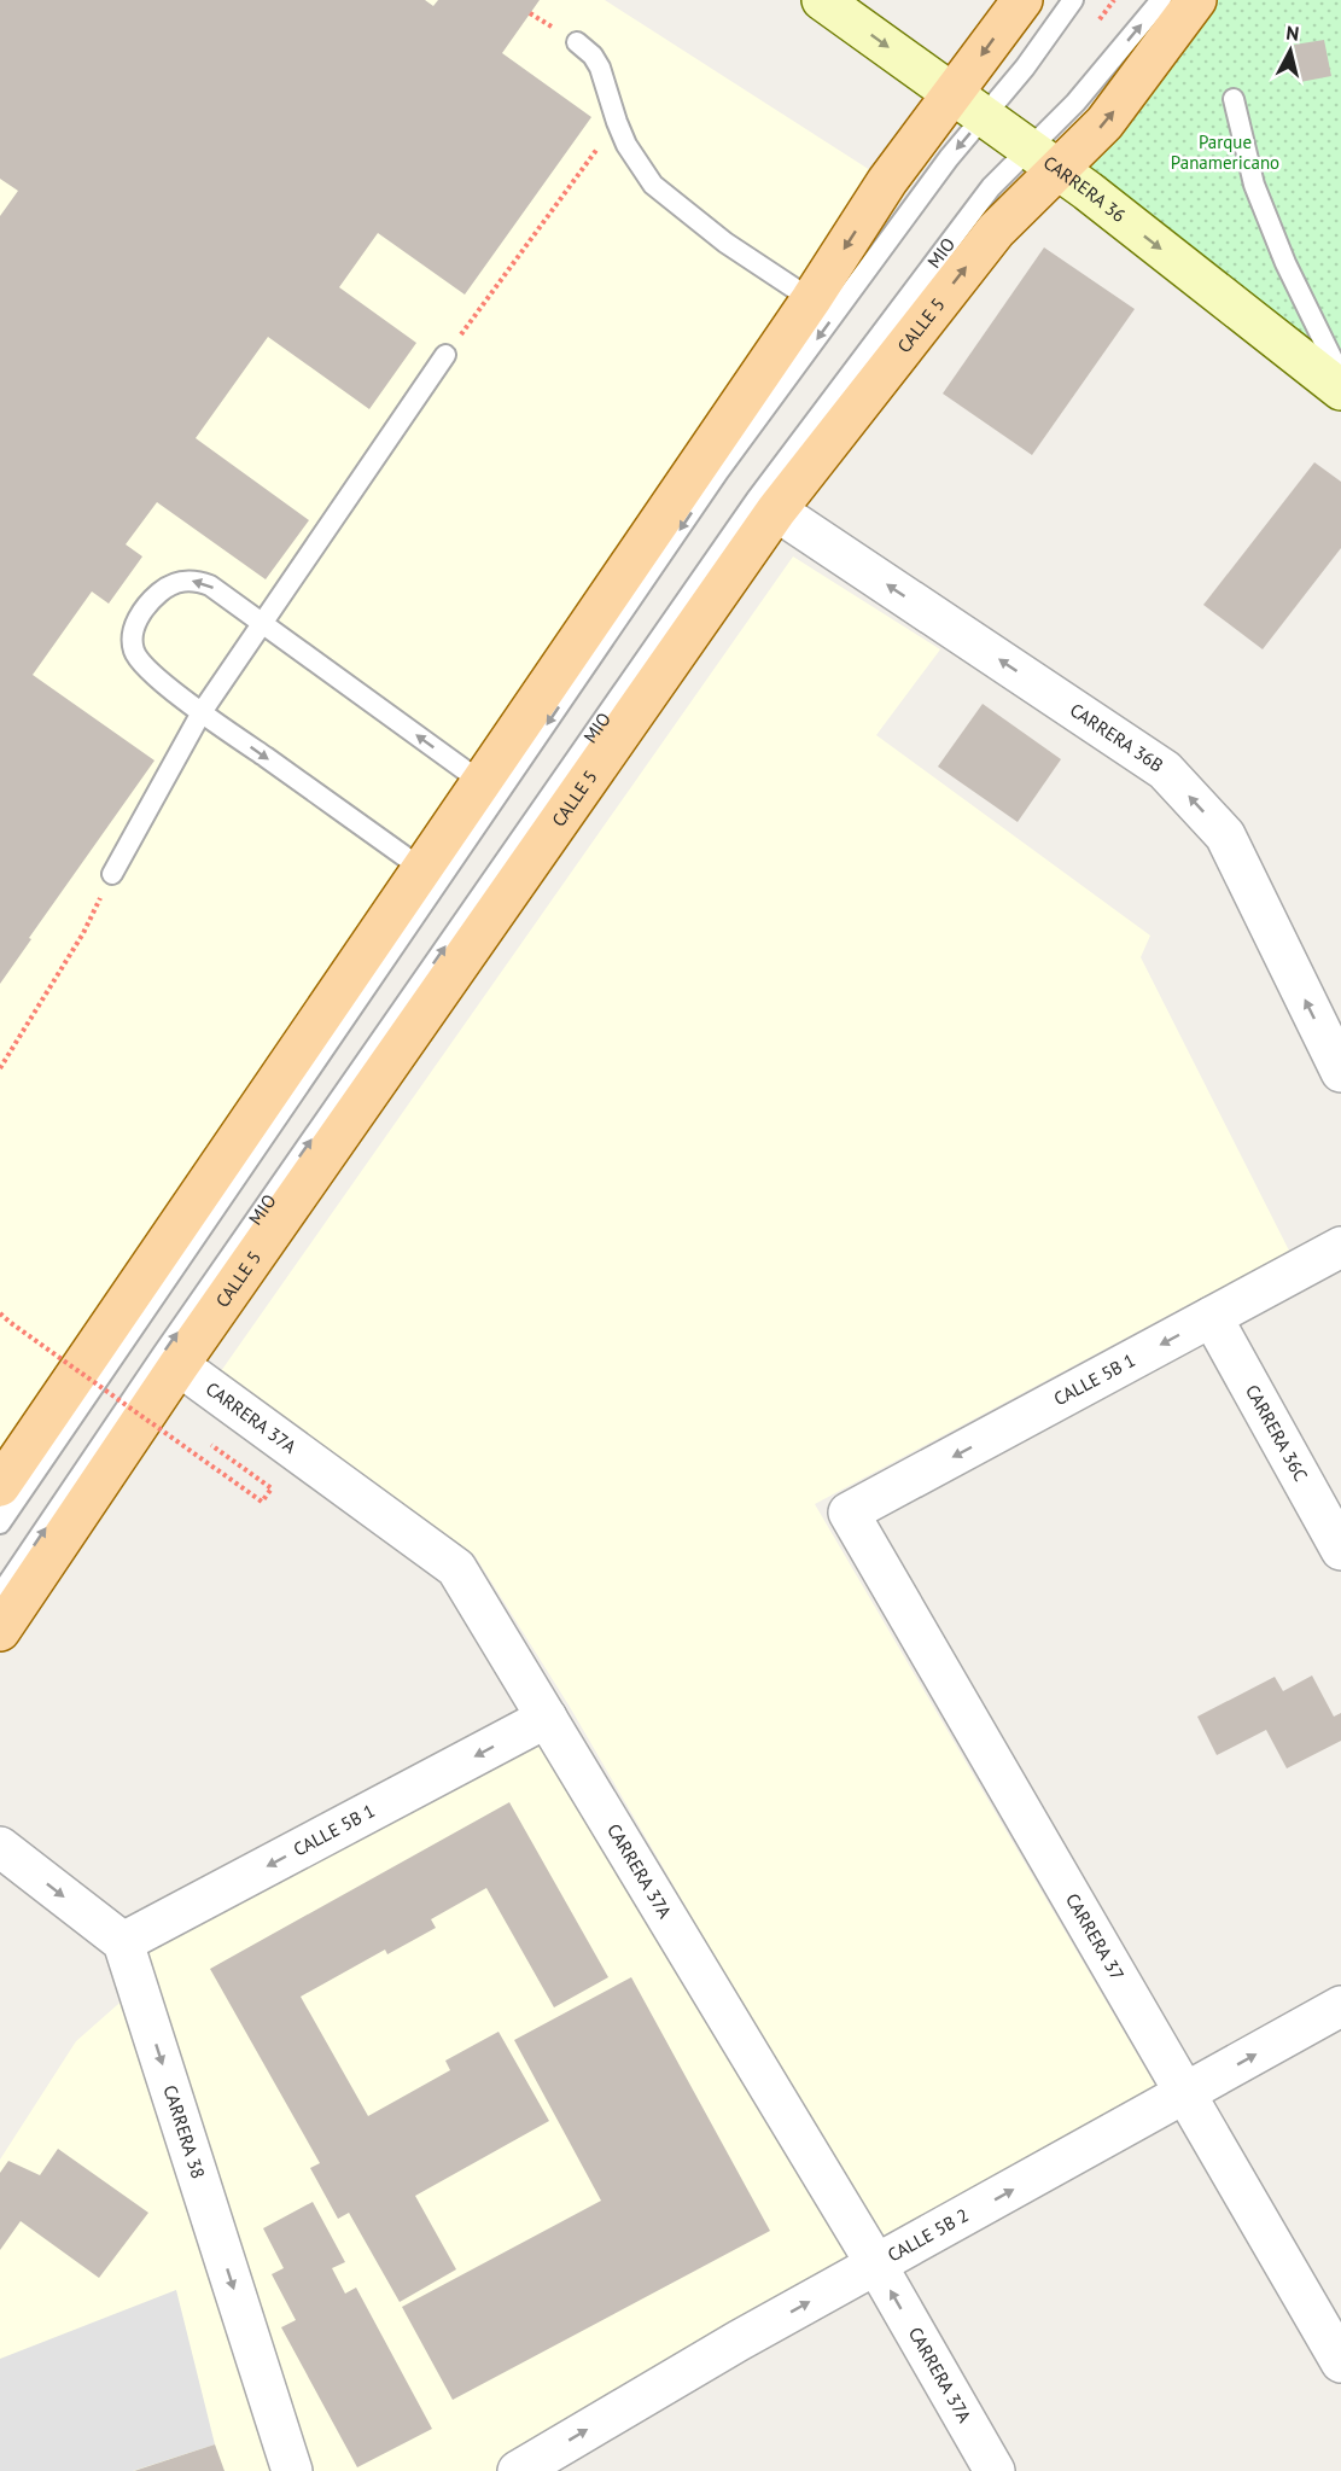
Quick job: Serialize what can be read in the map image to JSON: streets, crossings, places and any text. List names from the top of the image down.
{
  "streets": {
    "main road": ["CALLE 5"],
    "street": [
      "CARRERA 36",
      "CARRERA 36B",
      "CALLE 5B 1",
      "CARRERA 37A",
      "CARRERA 36C",
      "CARRERA 37",
      "CARRERA 38",
      "CALLE 5B 2"
    ],
    "lane": ["MIO"]
  },
  "crossings": [
    ["CARRERA 36", "MIO"],
    ["CARRERA 36", "CALLE 5"],
    ["MIO", "CALLE 5"],
    ["CALLE 5", "CARRERA 36B"],
    ["CALLE 5", "CARRERA 37A"],
    ["CALLE 5B 1", "CARRERA 37A"],
    ["CALLE 5B 1", "CARRERA 36C"],
    ["CALLE 5B 1", "CARRERA 37"],
    ["CALLE 5B 1", "CARRERA 38"],
    ["CARRERA 37A", "CALLE 5B 2"],
    ["CARRERA 37", "CALLE 5B 2"]
  ],
  "one_way": [
    "CARRERA 36",
    "CARRERA 36B",
    "CALLE 5B 1",
    "CARRERA 38",
    "CALLE 5B 2"
  ],
  "parks": ["Parque Panamericano"],
  "north": "top"
}
